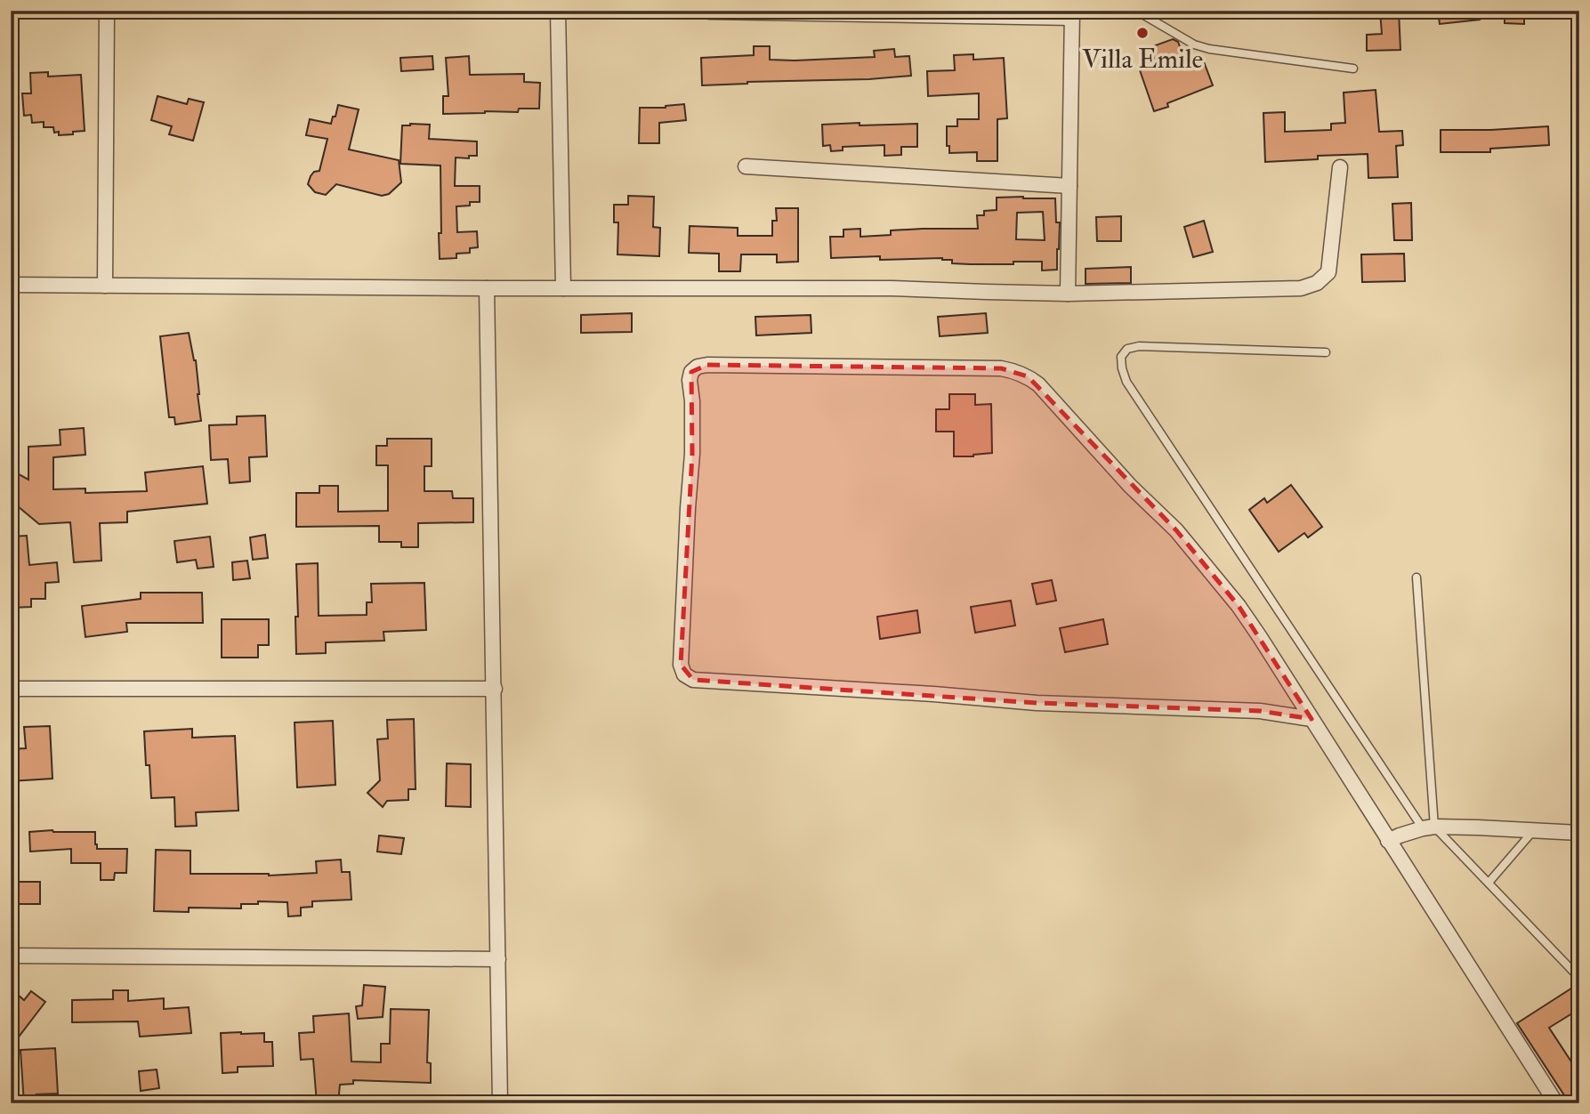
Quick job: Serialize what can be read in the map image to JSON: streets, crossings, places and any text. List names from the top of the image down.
{
  "places": ["Villa Emile"]
}
